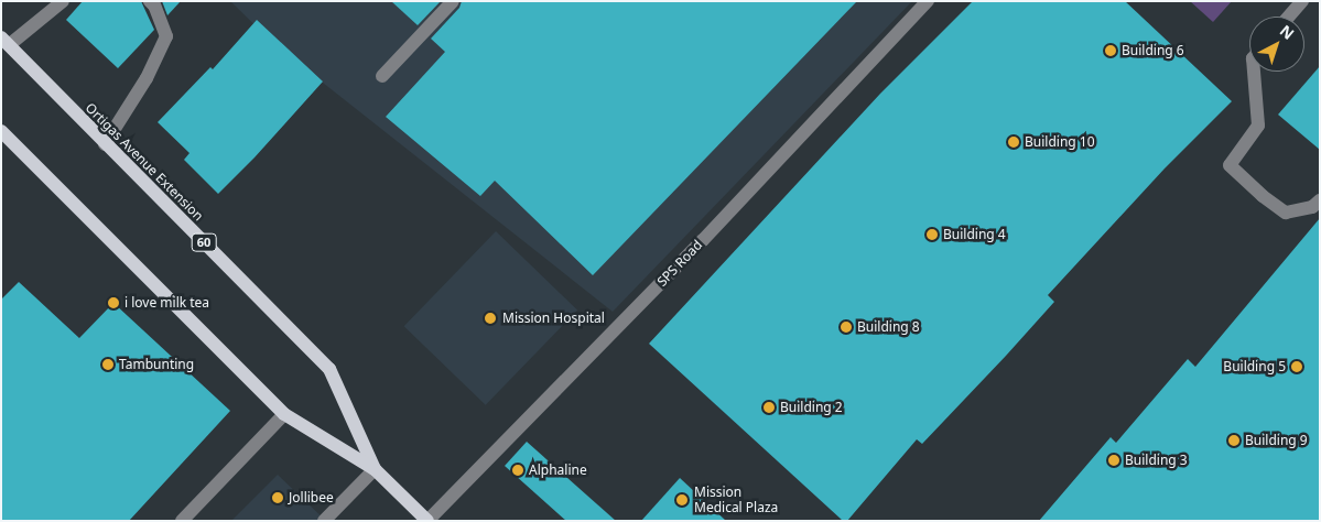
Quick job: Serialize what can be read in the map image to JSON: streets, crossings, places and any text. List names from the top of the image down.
{
  "streets": {
    "main road": ["Ortigas Avenue Extension", "60"],
    "street": ["SPS Road"]
  },
  "crossings": [
    ["Ortigas Avenue Extension", "SPS Road"]
  ],
  "places": [
    "Building 6",
    "Building 10",
    "Building 4",
    "i love milk tea",
    "Mission Hospital",
    "Building 8",
    "Tambunting",
    "Building 5",
    "Building 2",
    "Building 9",
    "Building 3",
    "Alphaline",
    "Jollibee",
    "Mission Medical Plaza"
  ],
  "north": "top right"
}
